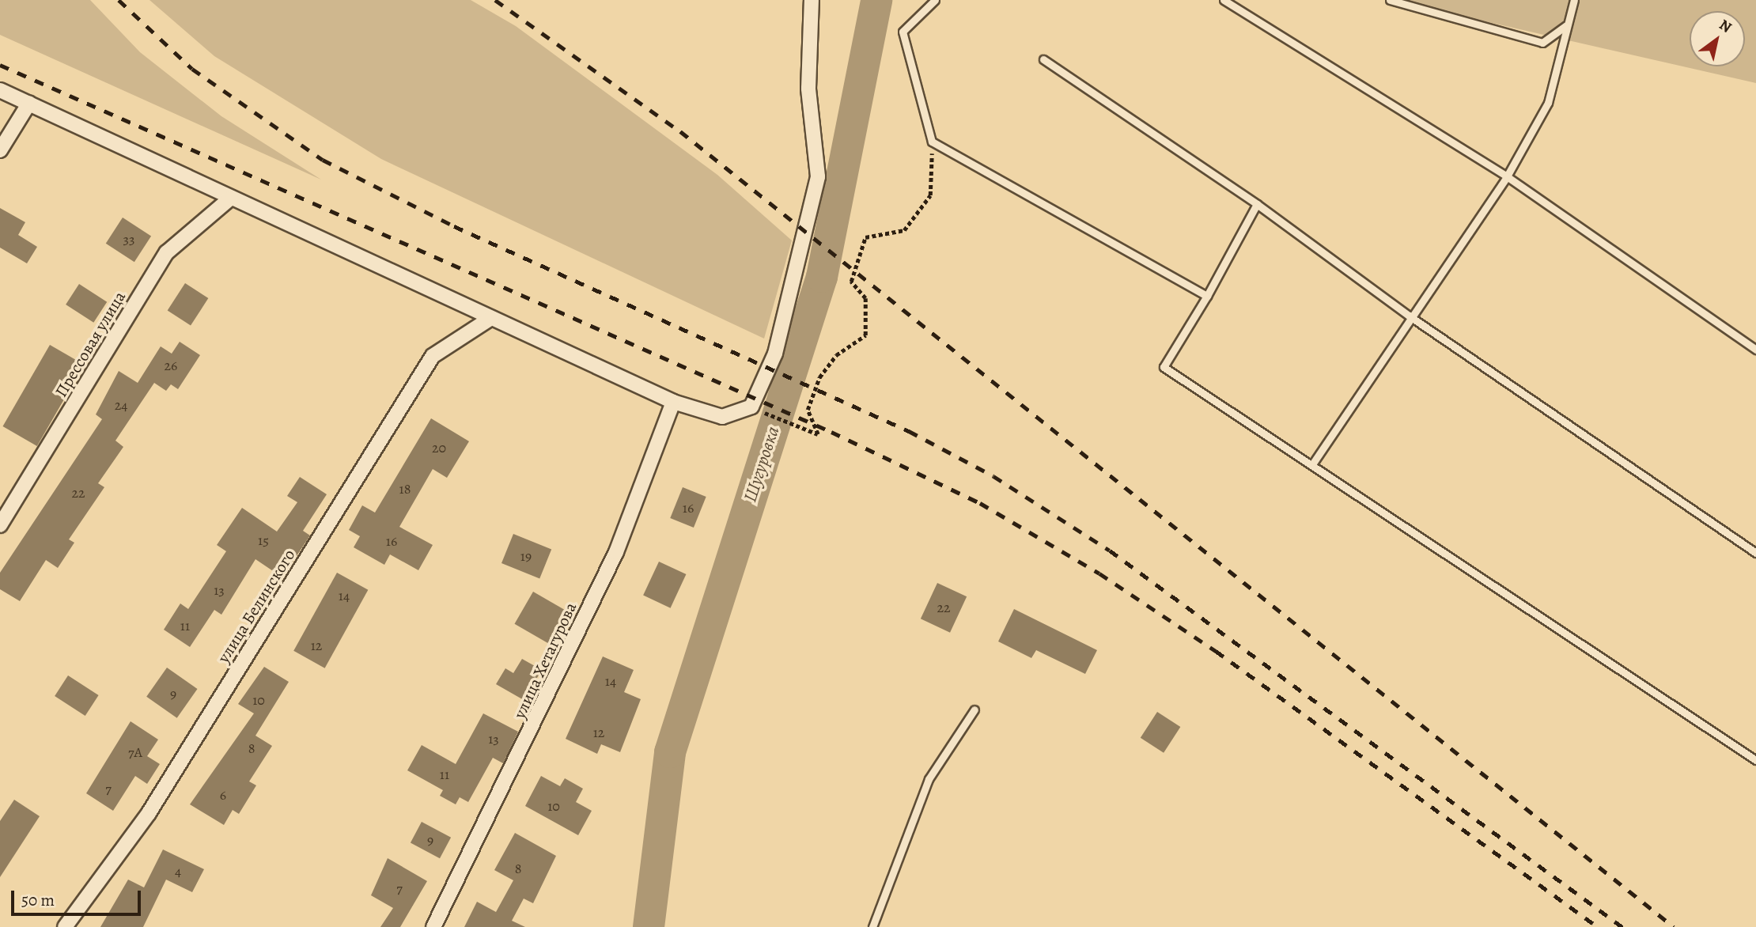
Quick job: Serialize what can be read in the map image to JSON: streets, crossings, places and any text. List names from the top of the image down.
{
  "streets": {
    "street": ["Прессовая улица", "улица Белинского", "улица Хетагурова"]
  },
  "water": ["Шугуровка"],
  "house_numbers": [
    "33",
    "26",
    "24",
    "20",
    "18",
    "22",
    "16",
    "15",
    "16",
    "19",
    "13",
    "14",
    "22",
    "11",
    "12",
    "14",
    "9",
    "10",
    "12",
    "13",
    "8",
    "7А",
    "11",
    "7",
    "6",
    "10",
    "9",
    "8",
    "4",
    "7"
  ],
  "scale_bar": "50 m",
  "north": "top right"
}
